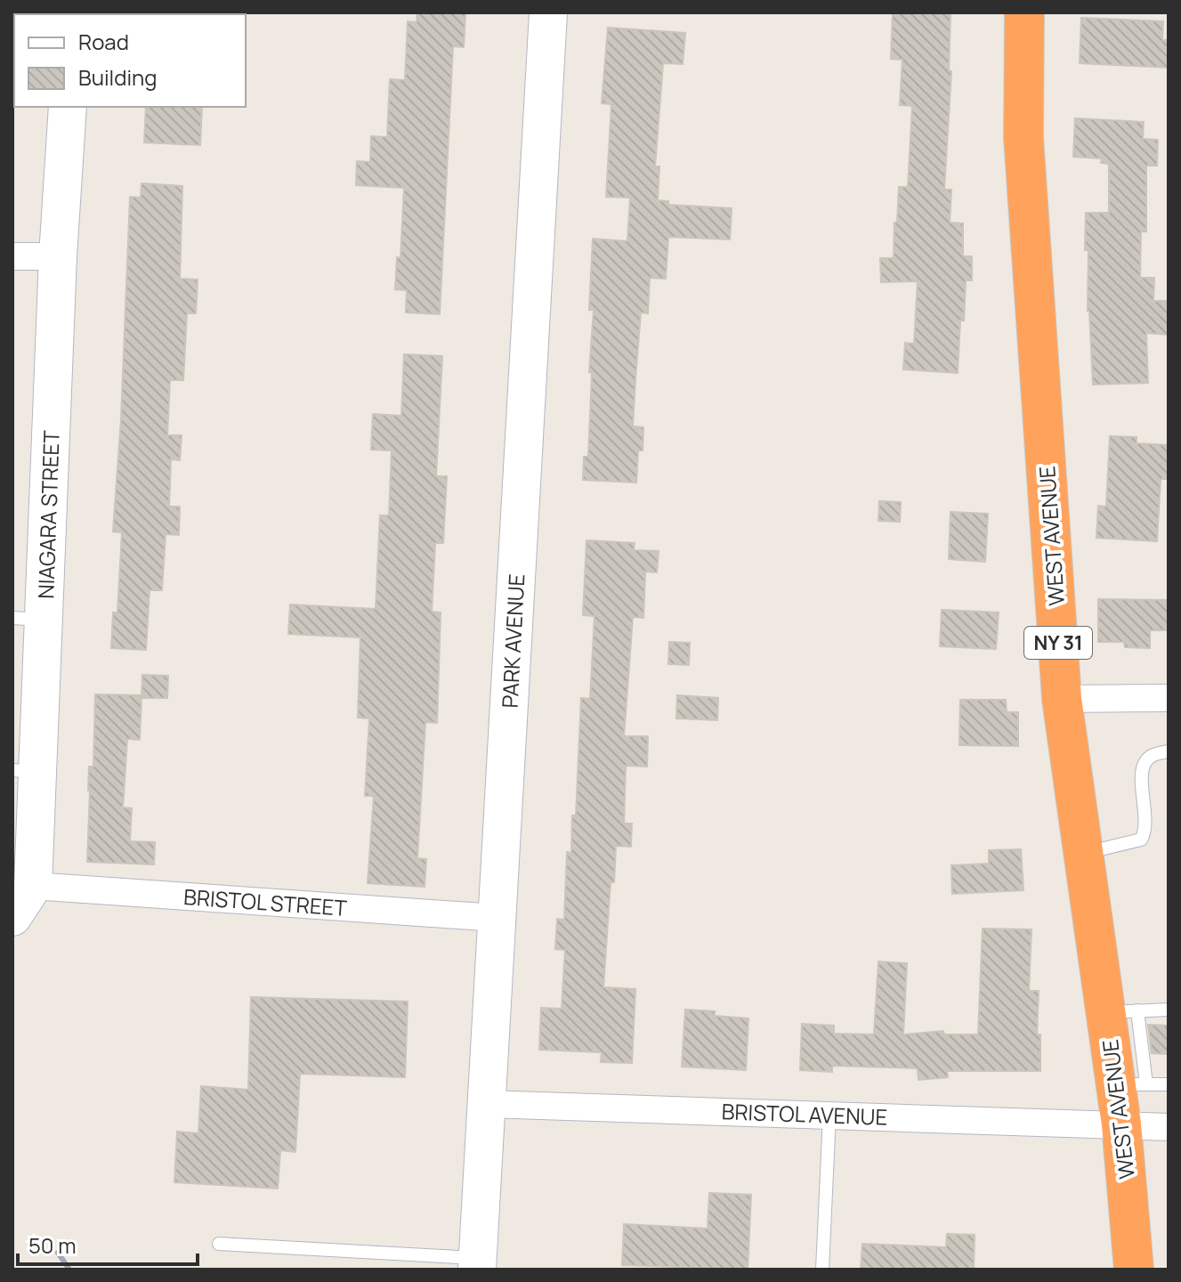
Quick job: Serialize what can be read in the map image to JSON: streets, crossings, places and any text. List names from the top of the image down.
{
  "streets": {
    "highway": ["WEST AVENUE", "NY 31"],
    "main road": ["NIAGARA STREET", "PARK AVENUE"],
    "street": ["BRISTOL STREET", "BRISTOL AVENUE"]
  },
  "crossings": [
    ["NIAGARA STREET", "BRISTOL STREET"],
    ["WEST AVENUE", "BRISTOL AVENUE"],
    ["PARK AVENUE", "BRISTOL STREET"],
    ["PARK AVENUE", "BRISTOL AVENUE"]
  ],
  "legend": ["Road", "Building"],
  "scale_bar": "50 m"
}
